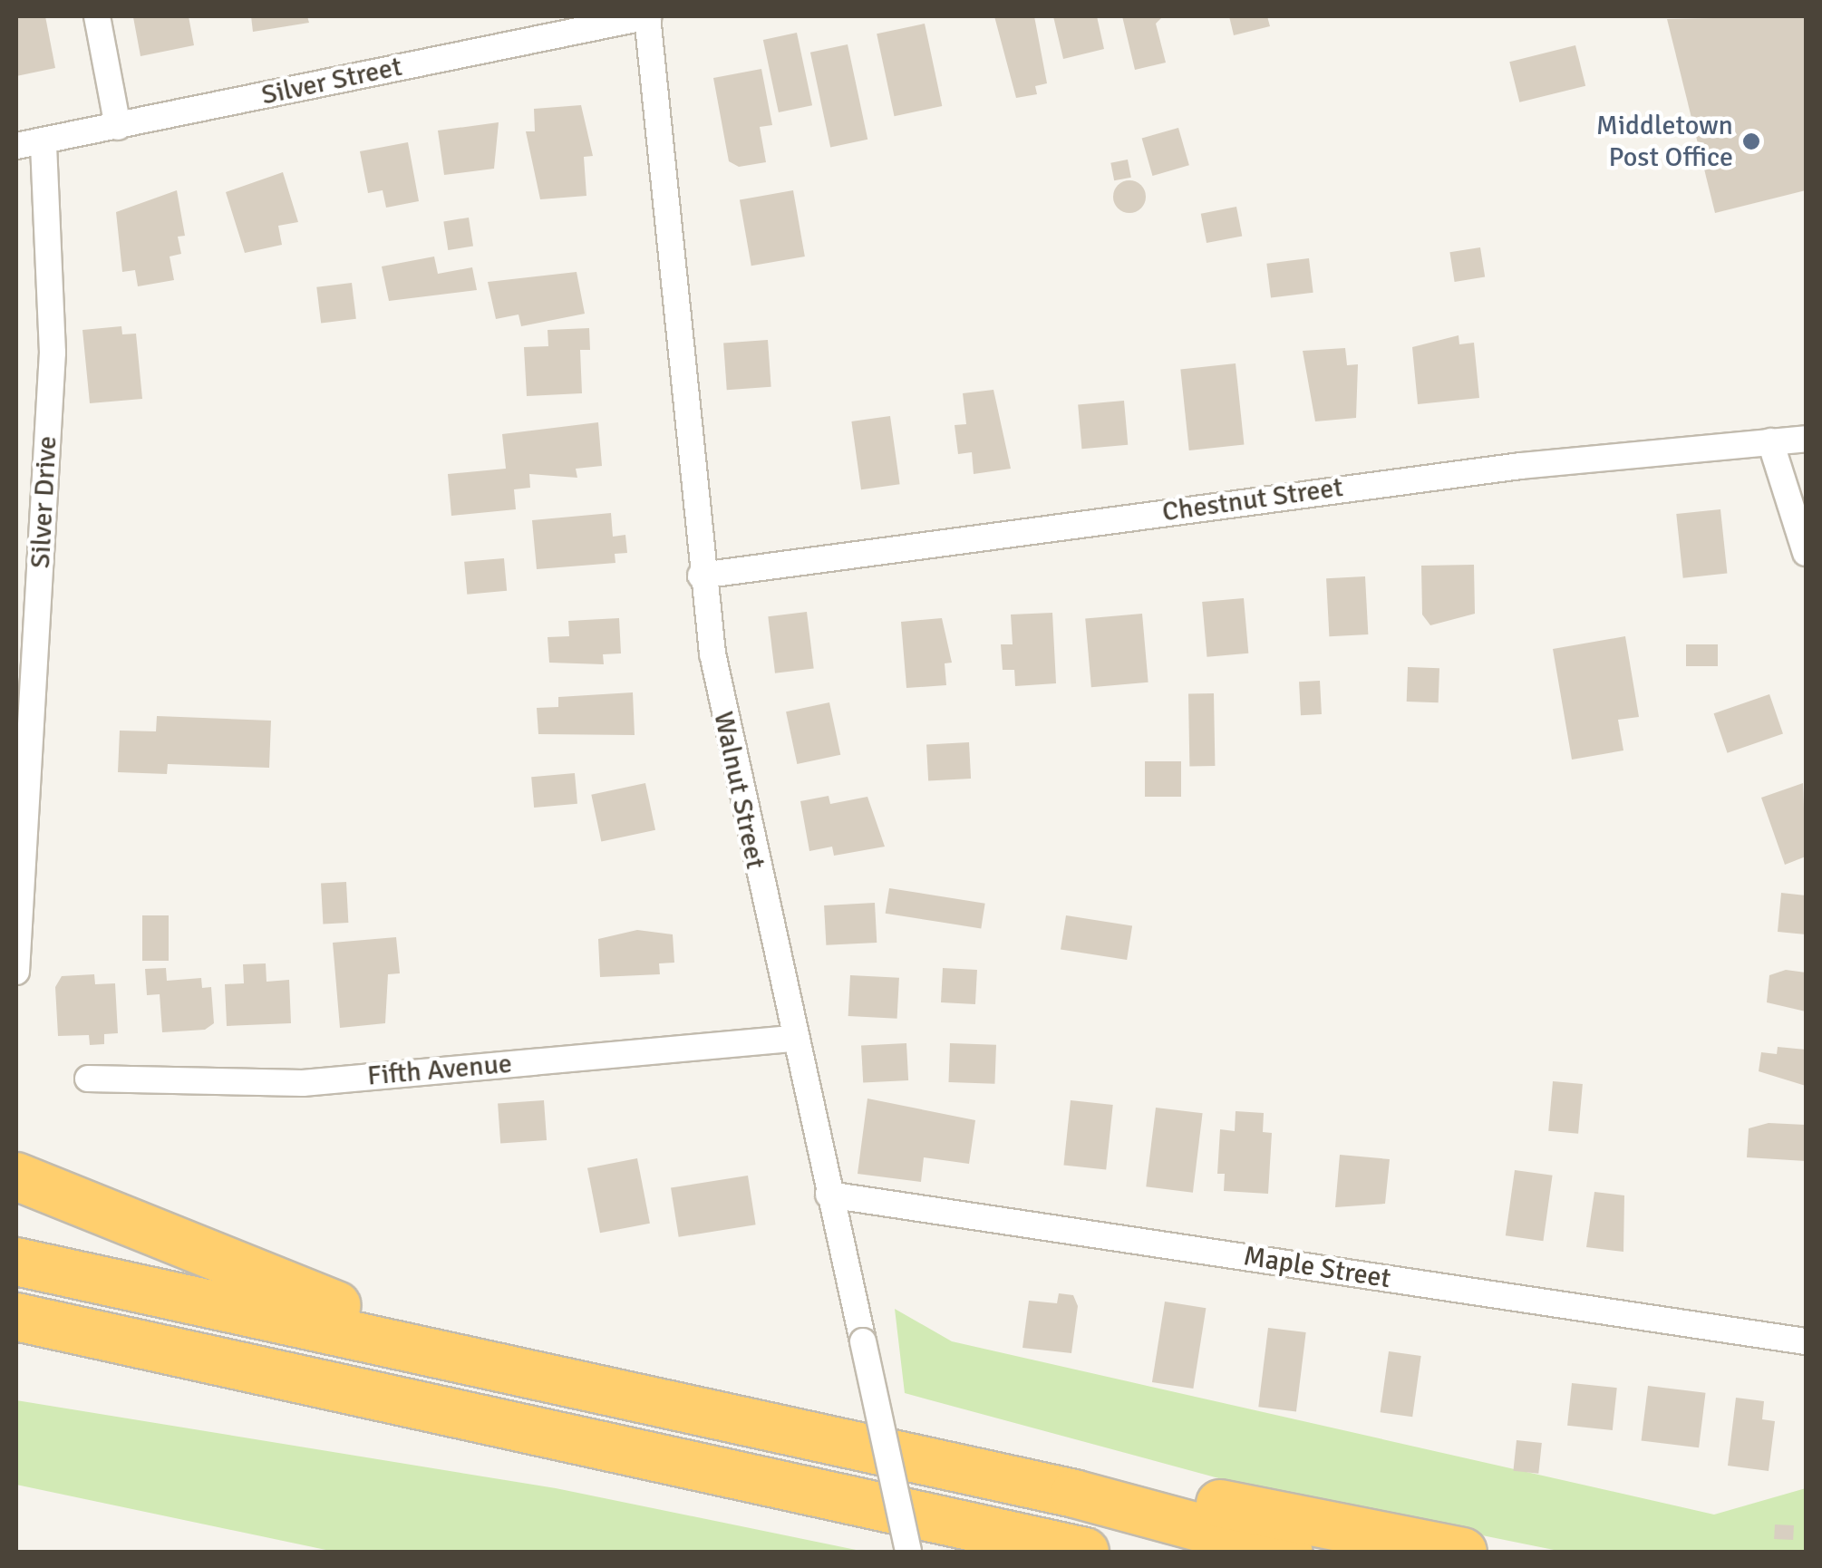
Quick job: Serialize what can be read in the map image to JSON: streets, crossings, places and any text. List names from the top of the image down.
{
  "streets": {
    "street": [
      "Silver Street",
      "Chestnut Street",
      "Silver Drive",
      "Walnut Street",
      "Fifth Avenue",
      "Maple Street"
    ]
  },
  "crossings": [
    ["Silver Street", "Silver Drive"],
    ["Silver Street", "Walnut Street"],
    ["Chestnut Street", "Walnut Street"],
    ["Walnut Street", "Fifth Avenue"],
    ["Walnut Street", "Maple Street"]
  ],
  "places": ["Middletown Post Office"]
}
